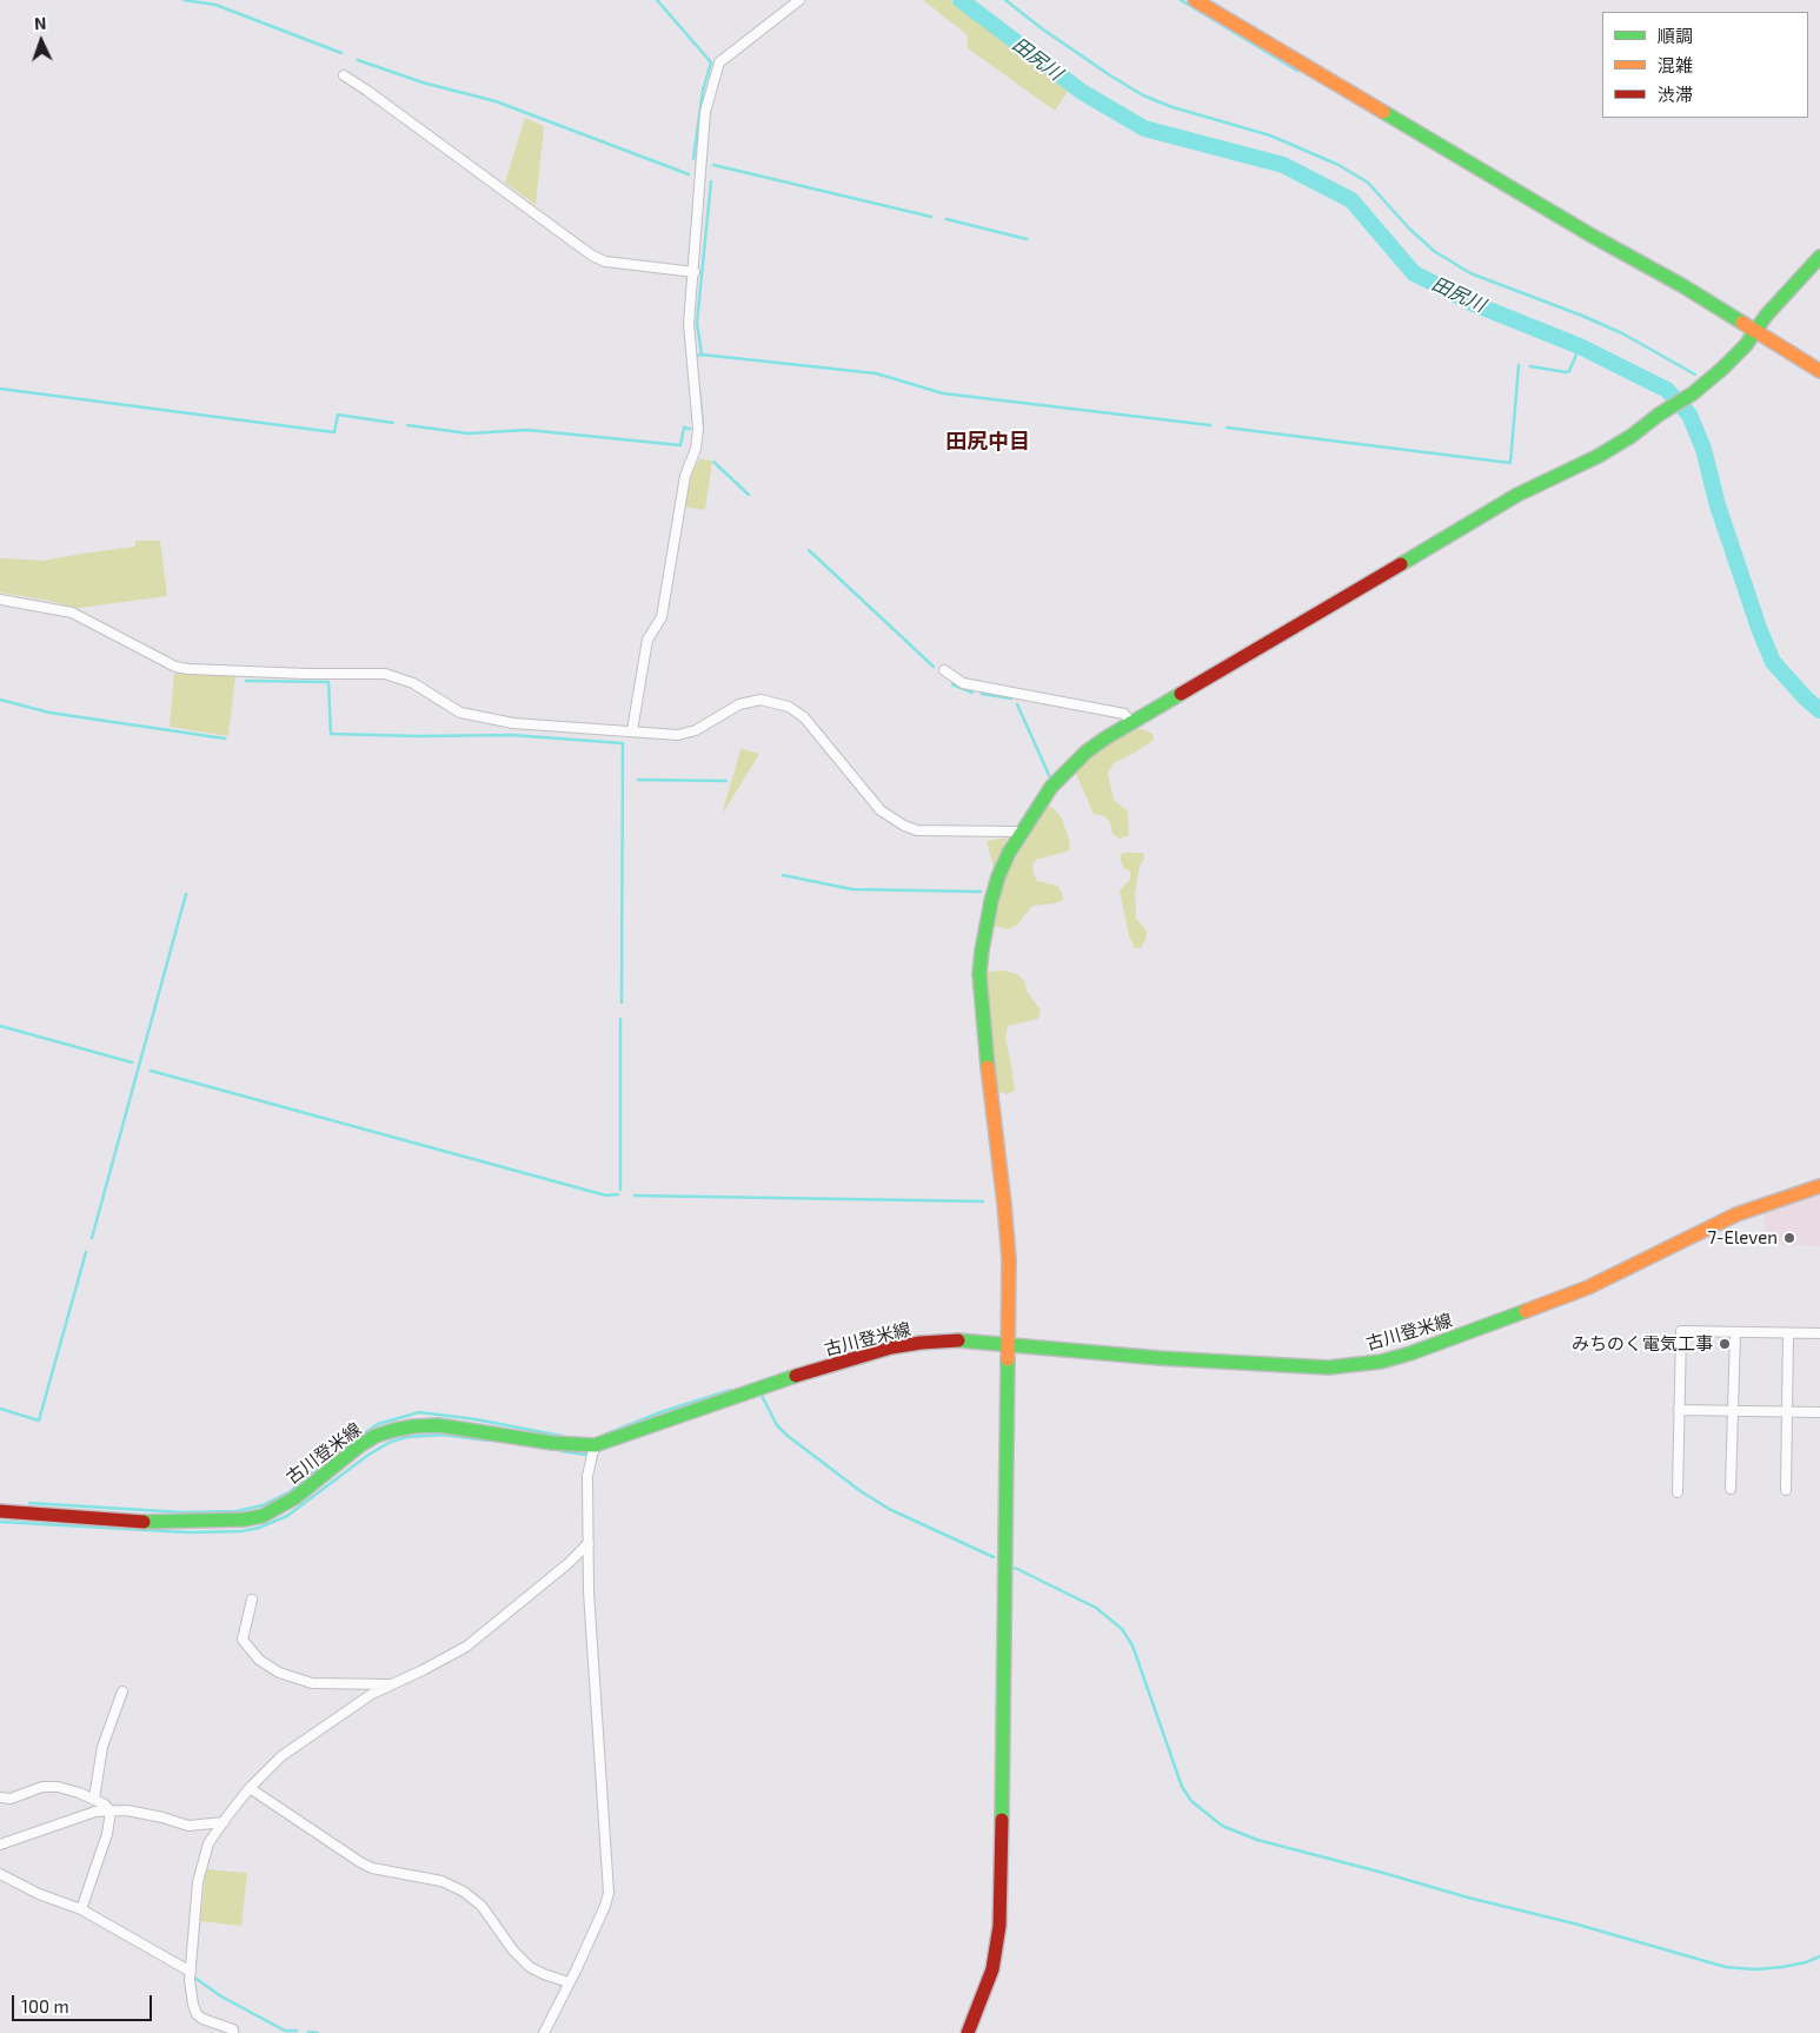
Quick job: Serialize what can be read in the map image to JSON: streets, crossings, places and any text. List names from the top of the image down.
{
  "streets": {
    "street": ["古川登米線"]
  },
  "districts": ["田尻中目"],
  "water": ["田尻川"],
  "places": ["7-Eleven", "みちのく電気工事"],
  "legend": ["順調", "混雑", "渋滞"],
  "scale_bar": "100 m",
  "north": "top"
}
